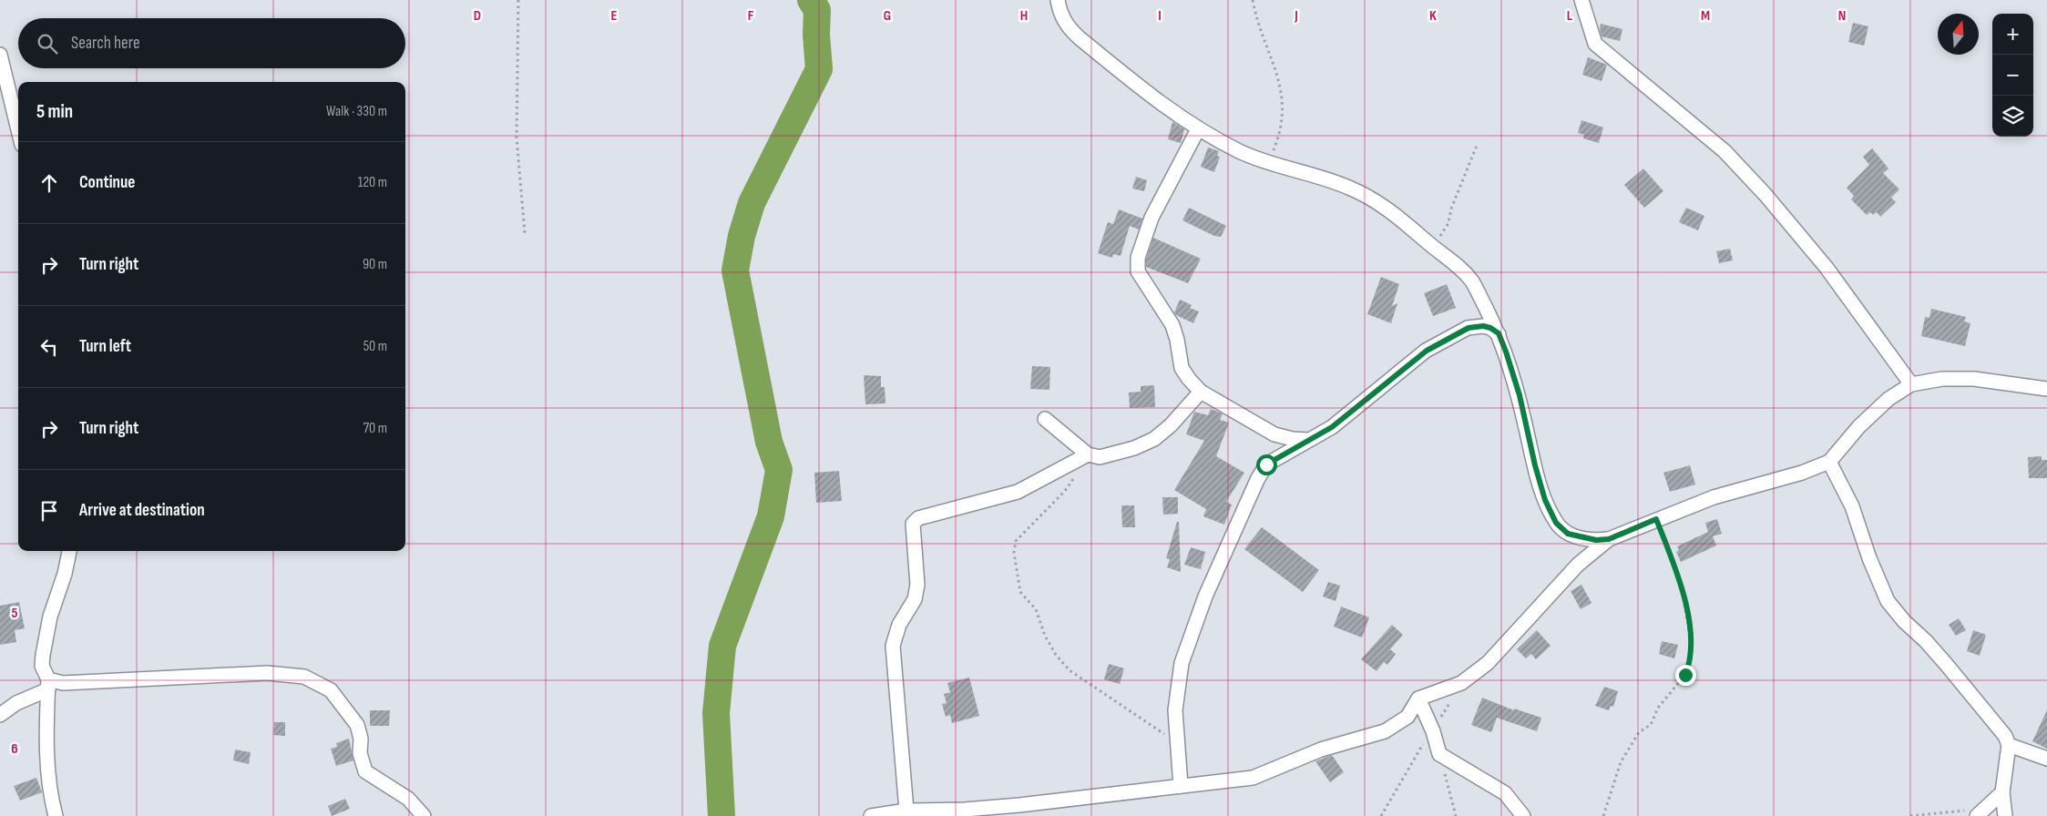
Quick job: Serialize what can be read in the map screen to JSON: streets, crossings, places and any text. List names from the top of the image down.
{
  "north": "top",
  "page": {
    "map_buttons": ["+", "−"],
    "search": "Search here",
    "heading": ["5 min", "Walk · 330 m"],
    "list": [
      ["Continue", "120 m"],
      ["Turn right", "90 m"],
      ["Turn left", "50 m"],
      ["Turn right", "70 m"],
      "Arrive at destination"
    ]
  },
  "grid": {
    "columns": [
      "D",
      "E",
      "F",
      "G",
      "H",
      "I",
      "J",
      "K",
      "L",
      "M",
      "N"
    ],
    "rows": ["5", "6"]
  }
}
